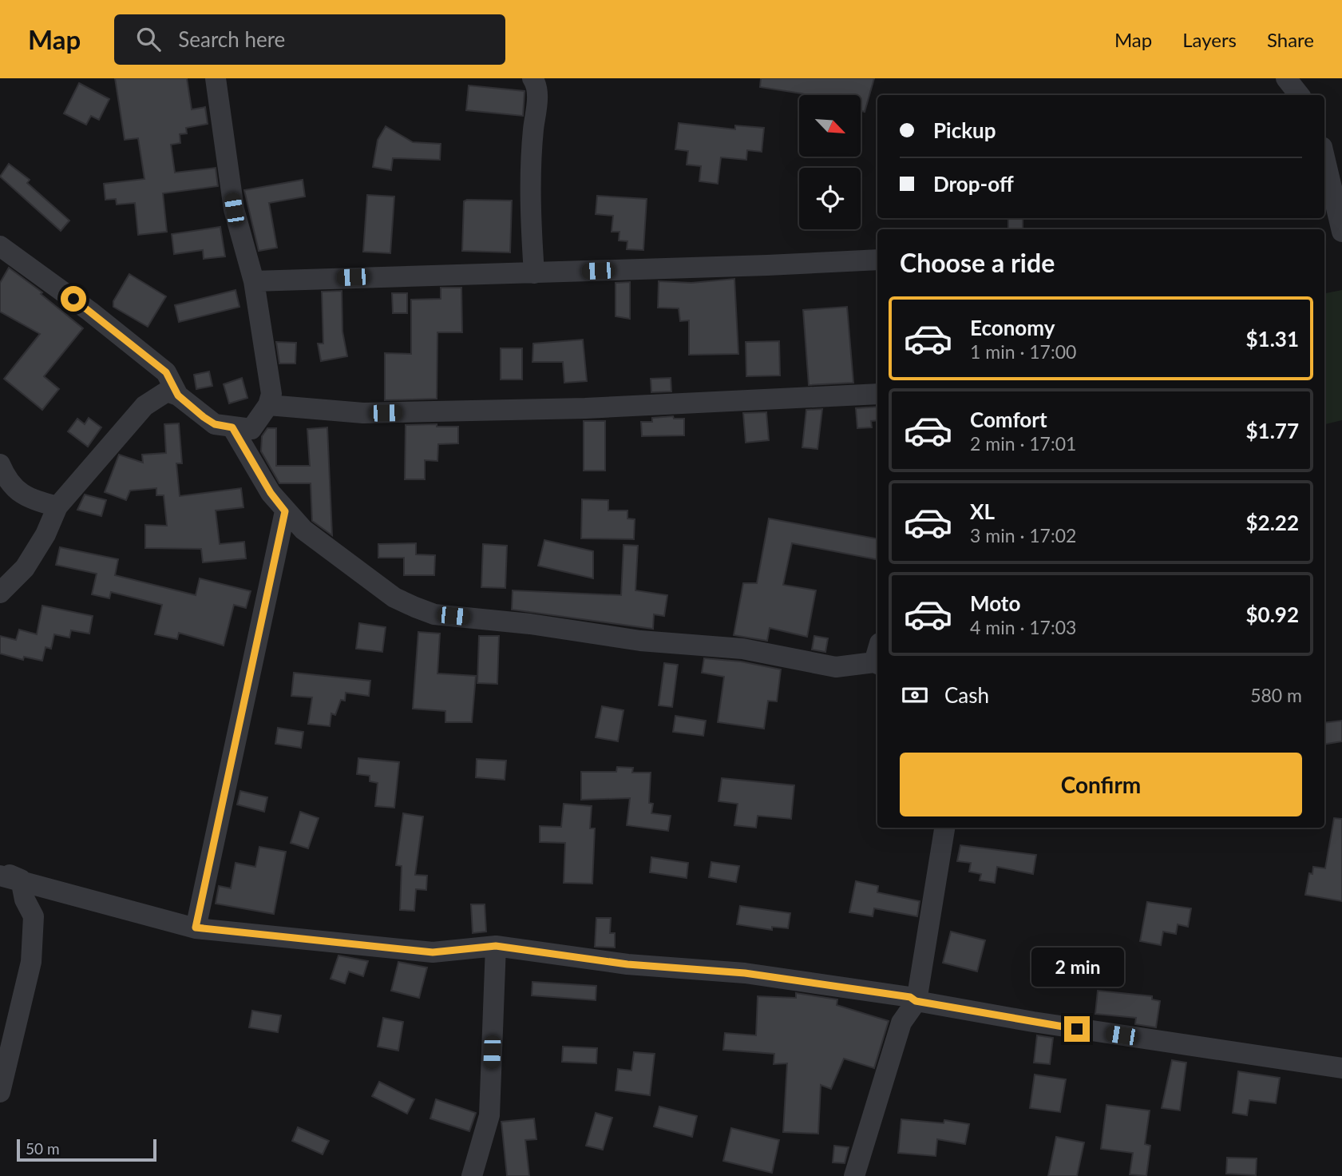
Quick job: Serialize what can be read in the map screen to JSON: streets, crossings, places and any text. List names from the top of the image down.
{
  "scale_bar": "50 m",
  "north": "bottom right",
  "page": {
    "header": "Map",
    "search": "Search here",
    "nav": ["Map", "Layers", "Share"],
    "banner": ["Pickup", "Drop-off"],
    "heading": "Choose a ride",
    "list": [
      {
        "name": "Economy",
        "note": "1 min · 17:00",
        "value": "$1.31"
      },
      {
        "name": "Comfort",
        "note": "2 min · 17:01",
        "value": "$1.77"
      },
      {
        "name": "XL",
        "note": "3 min · 17:02",
        "value": "$2.22"
      },
      {
        "name": "Moto",
        "note": "4 min · 17:03",
        "value": "$0.92"
      }
    ],
    "pay": ["Cash", "580 m"],
    "buttons": "Confirm",
    "bubble": "2 min",
    "scale": "50 m"
  }
}
